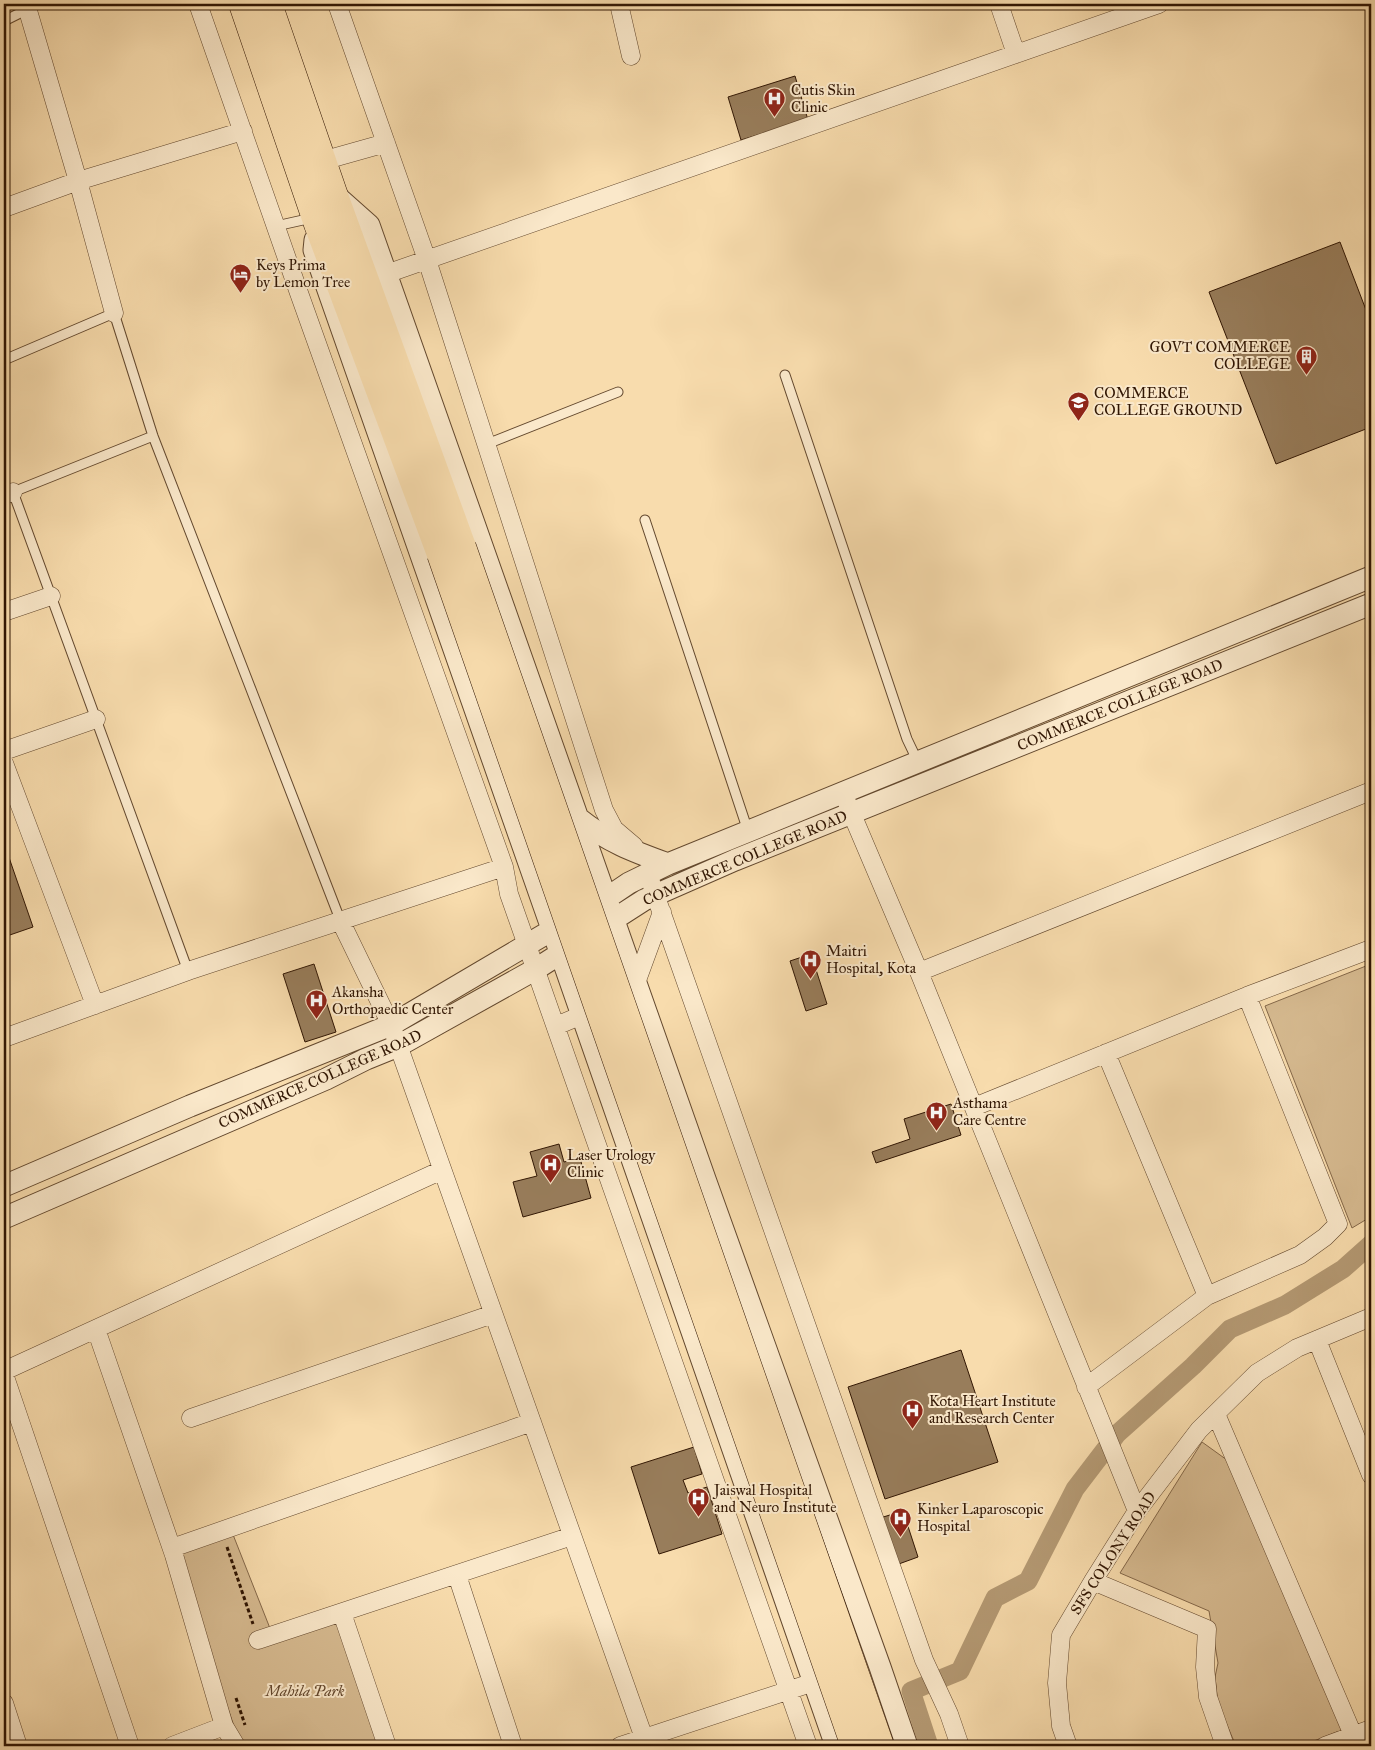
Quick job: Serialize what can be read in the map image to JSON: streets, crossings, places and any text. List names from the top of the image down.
{
  "streets": {
    "street": ["COMMERCE COLLEGE ROAD", "SFS COLONY ROAD"]
  },
  "parks": ["Mahila Park"],
  "places": {
    "hospital": [
      "Cutis Skin Clinic",
      "Maitri Hospital, Kota",
      "Akansha Orthopaedic Center",
      "Asthama Care Centre",
      "Laser Urology Clinic",
      "Kota Heart Institute and Research Center",
      "Jaiswal Hospital and Neuro Institute",
      "Kinker Laparoscopic Hospital"
    ],
    "hotel": ["Keys Prima by Lemon Tree"],
    "building": ["GOVT COMMERCE COLLEGE"],
    "school or university": ["COMMERCE COLLEGE GROUND"]
  }
}
